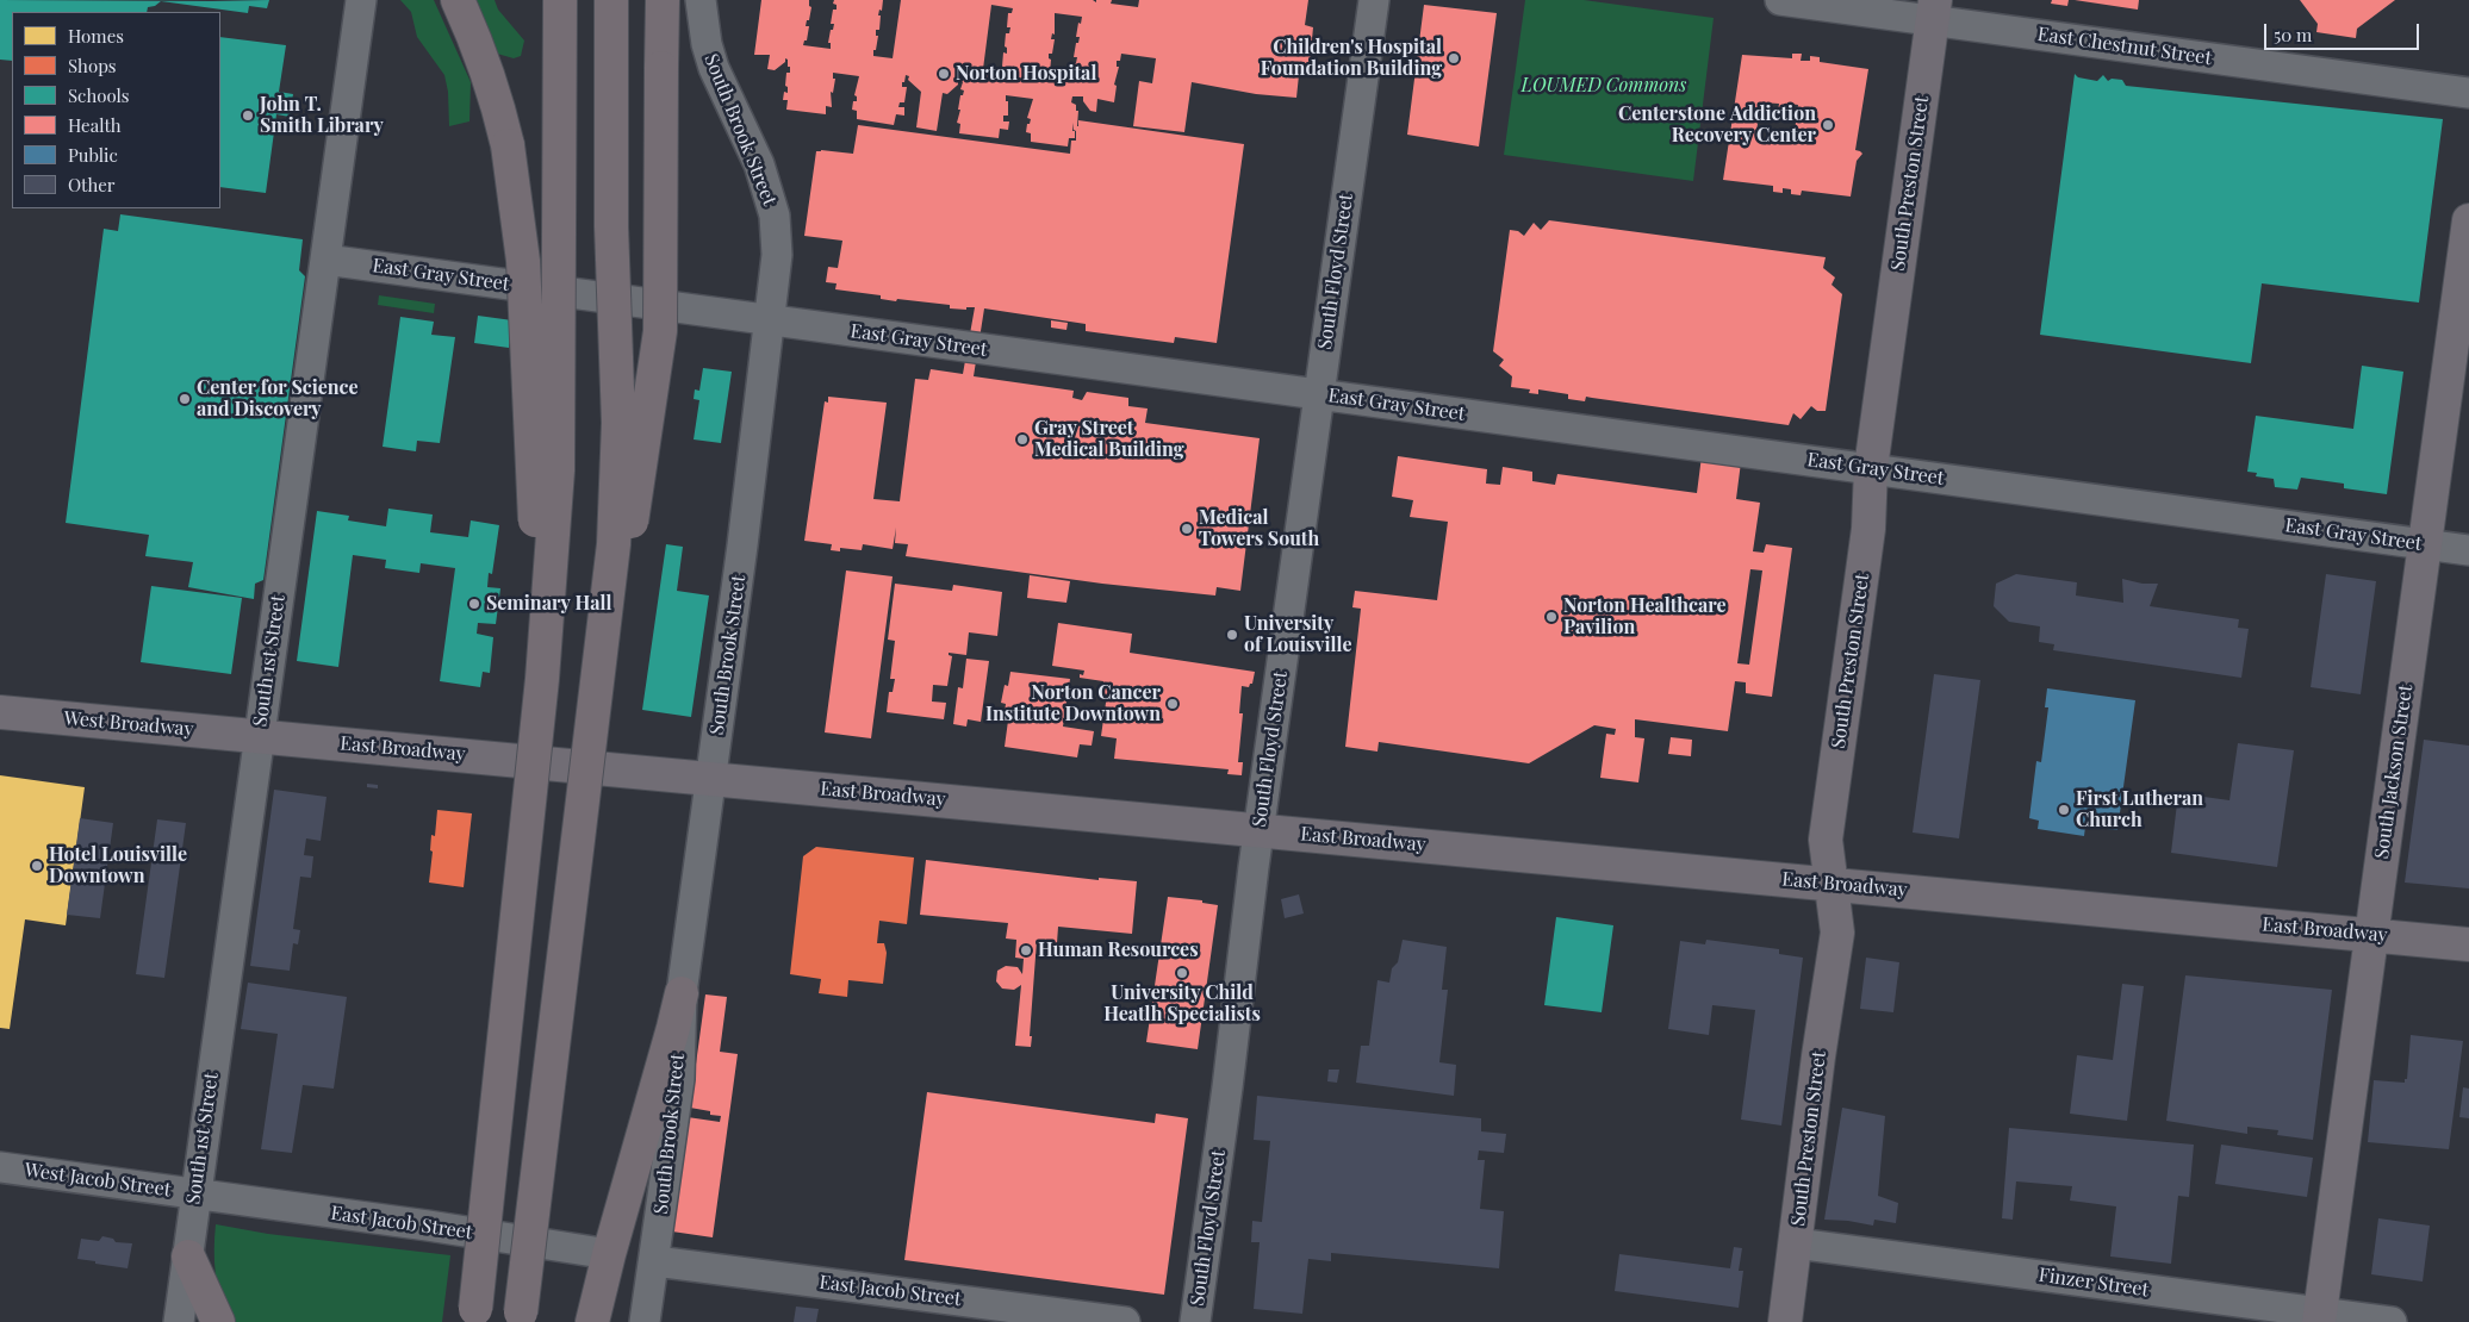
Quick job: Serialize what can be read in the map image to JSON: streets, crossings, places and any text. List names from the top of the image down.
{
  "streets": {
    "main road": [
      "South Preston Street",
      "West Broadway",
      "East Broadway",
      "South Jackson Street"
    ],
    "street": [
      "East Chestnut Street",
      "South Brook Street",
      "South Floyd Street",
      "East Gray Street",
      "South 1st Street",
      "West Jacob Street",
      "East Jacob Street",
      "Finzer Street"
    ]
  },
  "crossings": [
    ["East Chestnut Street", "South Preston Street"],
    ["South Brook Street", "East Gray Street"],
    ["South Brook Street", "East Broadway"],
    ["South Brook Street", "East Jacob Street"],
    ["South Preston Street", "East Gray Street"],
    ["South Preston Street", "East Broadway"],
    ["South Preston Street", "Finzer Street"],
    ["South Floyd Street", "East Gray Street"],
    ["South Floyd Street", "East Broadway"],
    ["East Gray Street", "South 1st Street"],
    ["East Gray Street", "South Jackson Street"],
    ["South 1st Street", "West Broadway"],
    ["South 1st Street", "East Broadway"],
    ["South 1st Street", "West Jacob Street"],
    ["South 1st Street", "East Jacob Street"],
    ["West Broadway", "East Broadway"],
    ["East Broadway", "South Jackson Street"],
    ["South Jackson Street", "Finzer Street"],
    ["West Jacob Street", "East Jacob Street"]
  ],
  "parks": ["LOUMED Commons"],
  "places": [
    "Children's Hospital Foundation Building",
    "Norton Hospital",
    "John T. Smith Library",
    "Centerstone Addiction Recovery Center",
    "Center for Science and Discovery",
    "Gray Street Medical Building",
    "Medical Towers South",
    "Seminary Hall",
    "Norton Healthcare Pavilion",
    "University of Louisville",
    "Norton Cancer Institute Downtown",
    "First Lutheran Church",
    "Hotel Louisville Downtown",
    "Human Resources",
    "University Child Heatlh Specialists"
  ],
  "legend": [
    "Homes",
    "Shops",
    "Schools",
    "Health",
    "Public",
    "Other"
  ],
  "scale_bar": "50 m"
}
